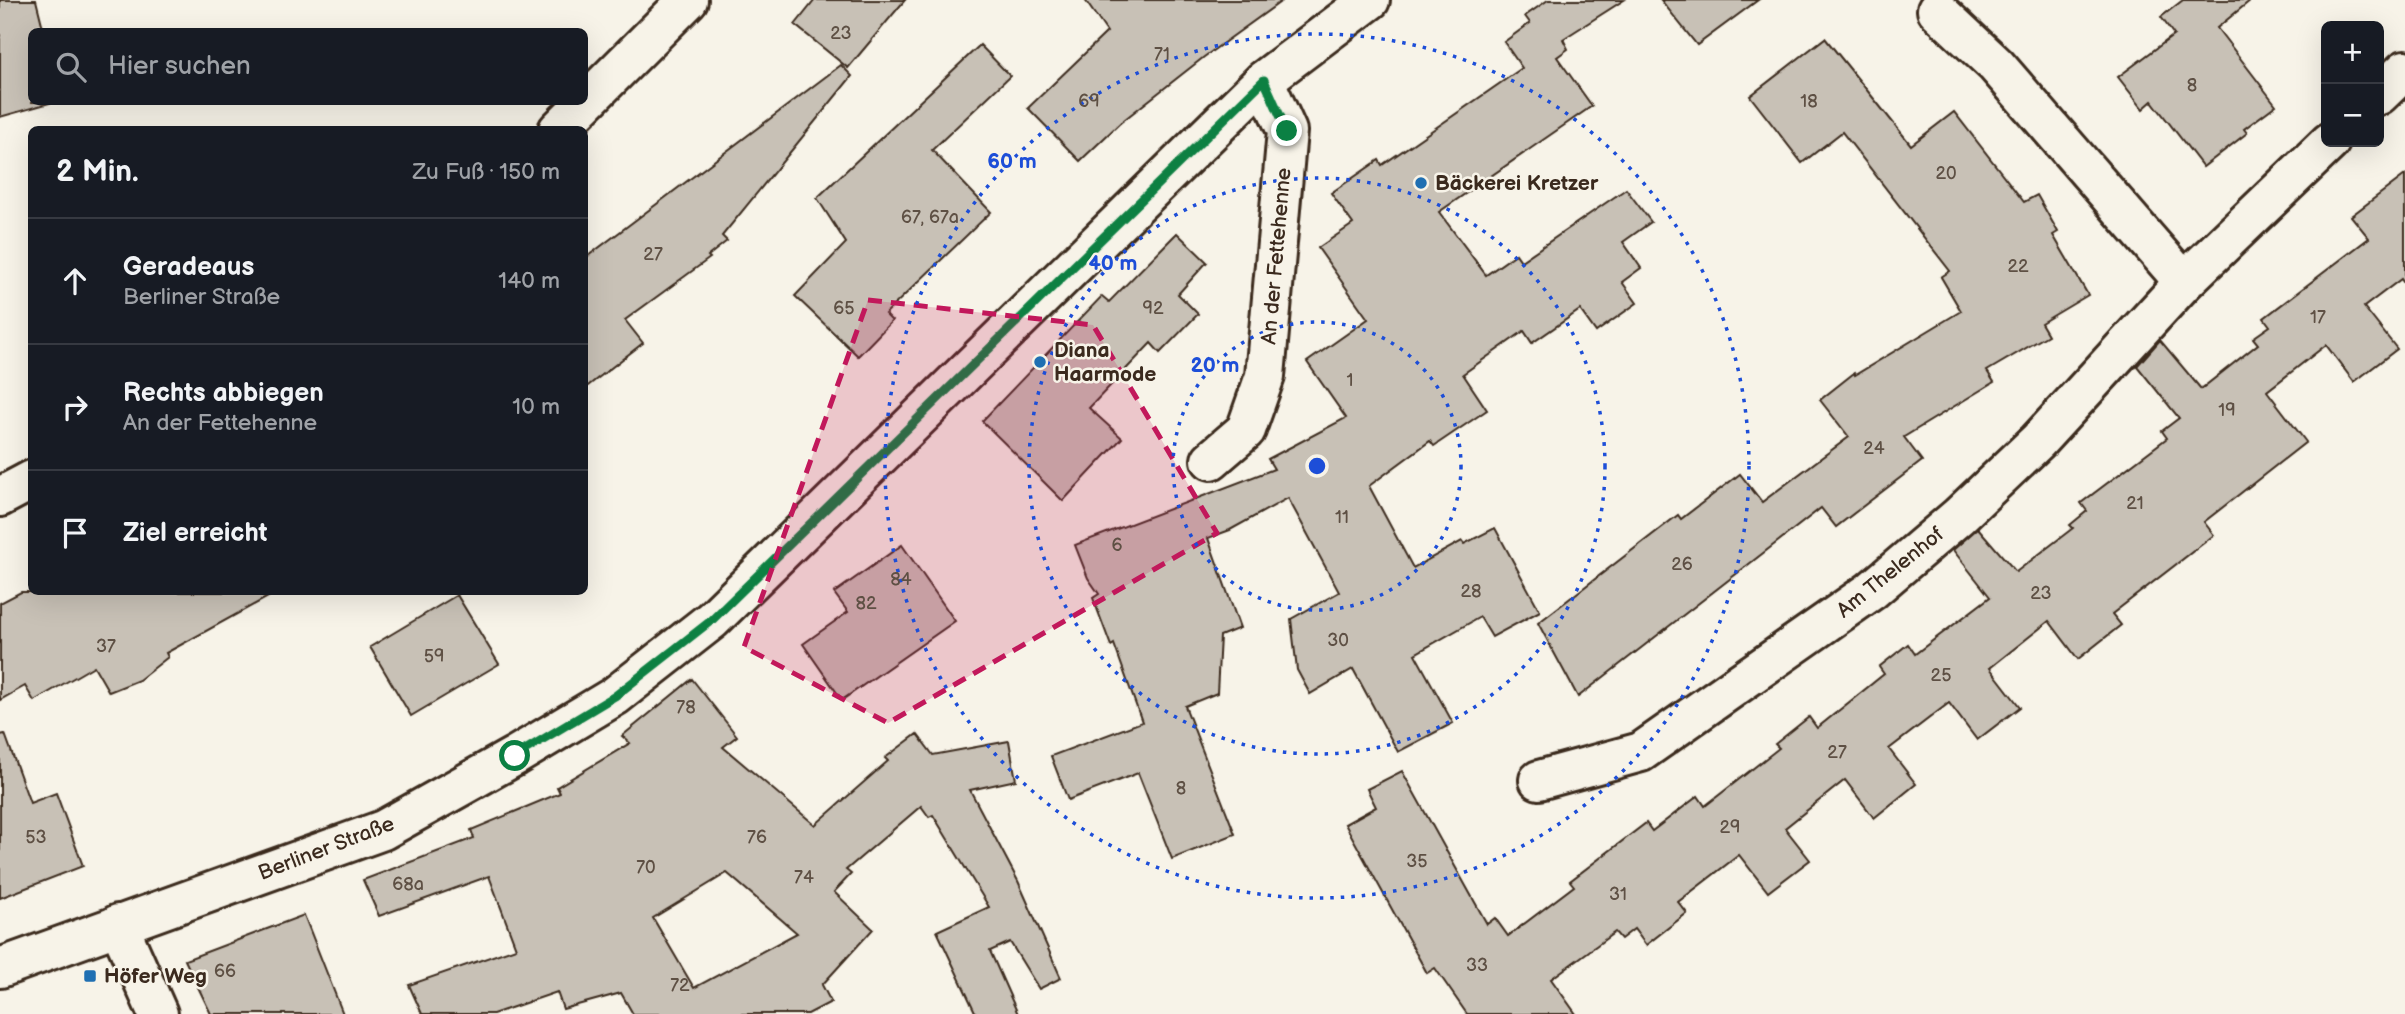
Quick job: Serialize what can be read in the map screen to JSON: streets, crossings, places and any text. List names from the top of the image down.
{
  "streets": {
    "street": ["An der Fettehenne", "Am Thelenhof", "Berliner Straße"]
  },
  "crossings": [
    ["An der Fettehenne", "Berliner Straße"]
  ],
  "places": {
    "other": ["Bäckerei Kretzer", "Diana Haarmode"],
    "transit": ["Höfer Weg"]
  },
  "house_numbers": [
    "23",
    "71",
    "8",
    "69",
    "18",
    "20",
    "67, 67a",
    "27",
    "22",
    "65",
    "92",
    "17",
    "1",
    "19",
    "24",
    "21",
    "11",
    "6",
    "26",
    "84",
    "28",
    "23",
    "82",
    "30",
    "37",
    "59",
    "25",
    "78",
    "27",
    "8",
    "29",
    "53",
    "76",
    "35",
    "70",
    "74",
    "68a",
    "31",
    "33",
    "66",
    "72"
  ],
  "page": {
    "map_buttons": ["+", "−"],
    "search": "Hier suchen",
    "heading": ["2 Min.", "Zu Fuß · 150 m"],
    "list": [
      ["Geradeaus", "Berliner Straße", "140 m"],
      ["Rechts abbiegen", "An der Fettehenne", "10 m"],
      "Ziel erreicht"
    ]
  },
  "rings": ["60 m", "40 m", "20 m"]
}
